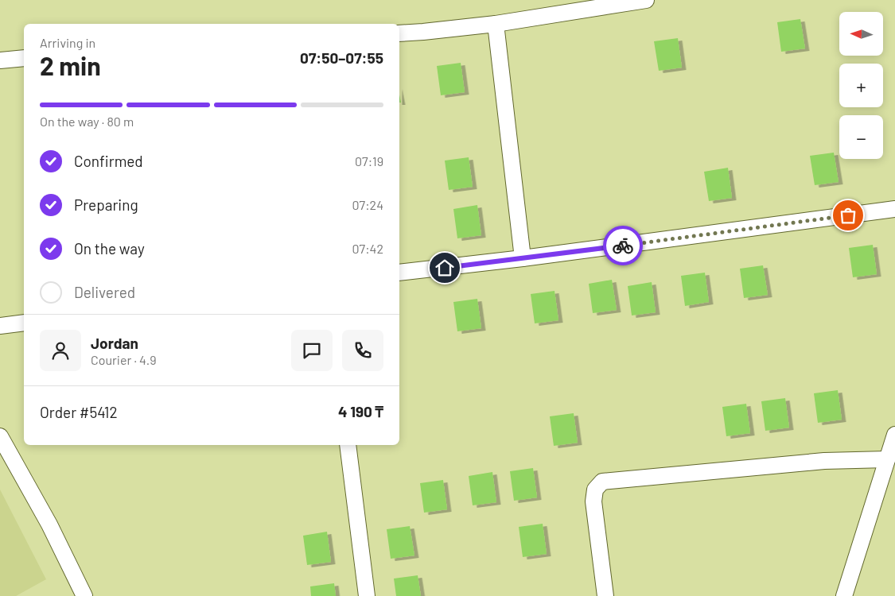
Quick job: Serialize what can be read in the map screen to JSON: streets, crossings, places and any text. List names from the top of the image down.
{
  "north": "left",
  "page": {
    "map_buttons": ["+", "−"],
    "heading": ["2 min", "Arriving in", "07:50–07:55"],
    "panel": [
      "Jordan",
      "Courier · 4.9",
      "Order #5412",
      "4 190 ₸"
    ],
    "bar": "On the way · 80 m",
    "list": [
      ["Confirmed", "07:19"],
      ["Preparing", "07:24"],
      ["On the way", "07:42"],
      "Delivered"
    ]
  }
}
